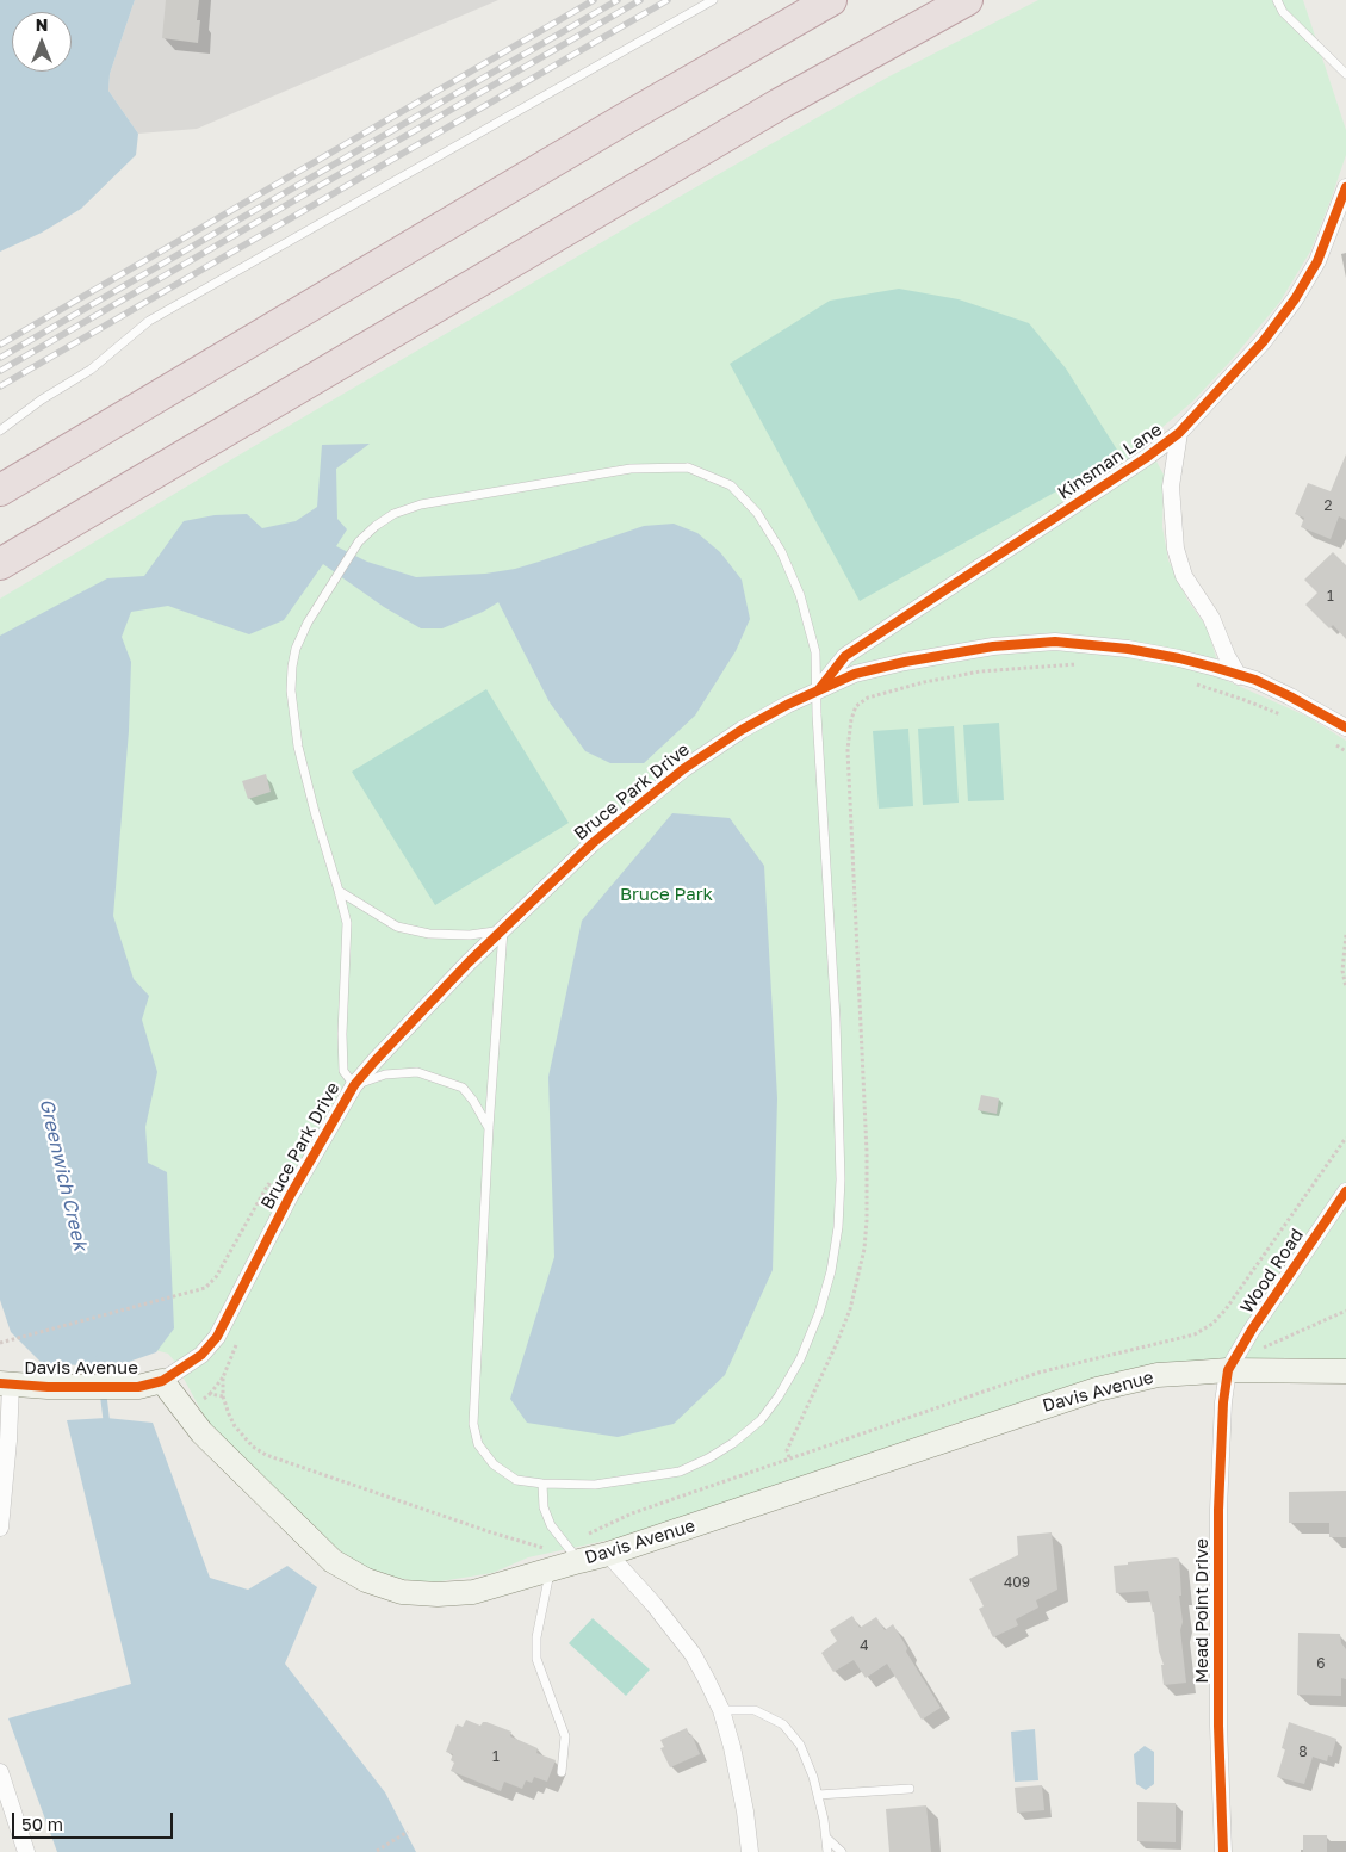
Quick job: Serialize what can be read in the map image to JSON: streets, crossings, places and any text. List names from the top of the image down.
{
  "streets": {
    "main road": ["Davis Avenue"],
    "street": [
      "Kinsman Lane",
      "Bruce Park Drive",
      "Wood Road",
      "Mead Point Drive"
    ]
  },
  "crossings": [
    ["Kinsman Lane", "Bruce Park Drive"],
    ["Bruce Park Drive", "Davis Avenue"],
    ["Wood Road", "Davis Avenue"],
    ["Wood Road", "Mead Point Drive"],
    ["Davis Avenue", "Mead Point Drive"]
  ],
  "water": ["Greenwich Creek"],
  "parks": ["Bruce Park"],
  "house_numbers": [
    "2",
    "1",
    "409",
    "4",
    "6",
    "8",
    "1"
  ],
  "scale_bar": "50 m",
  "north": "top"
}
